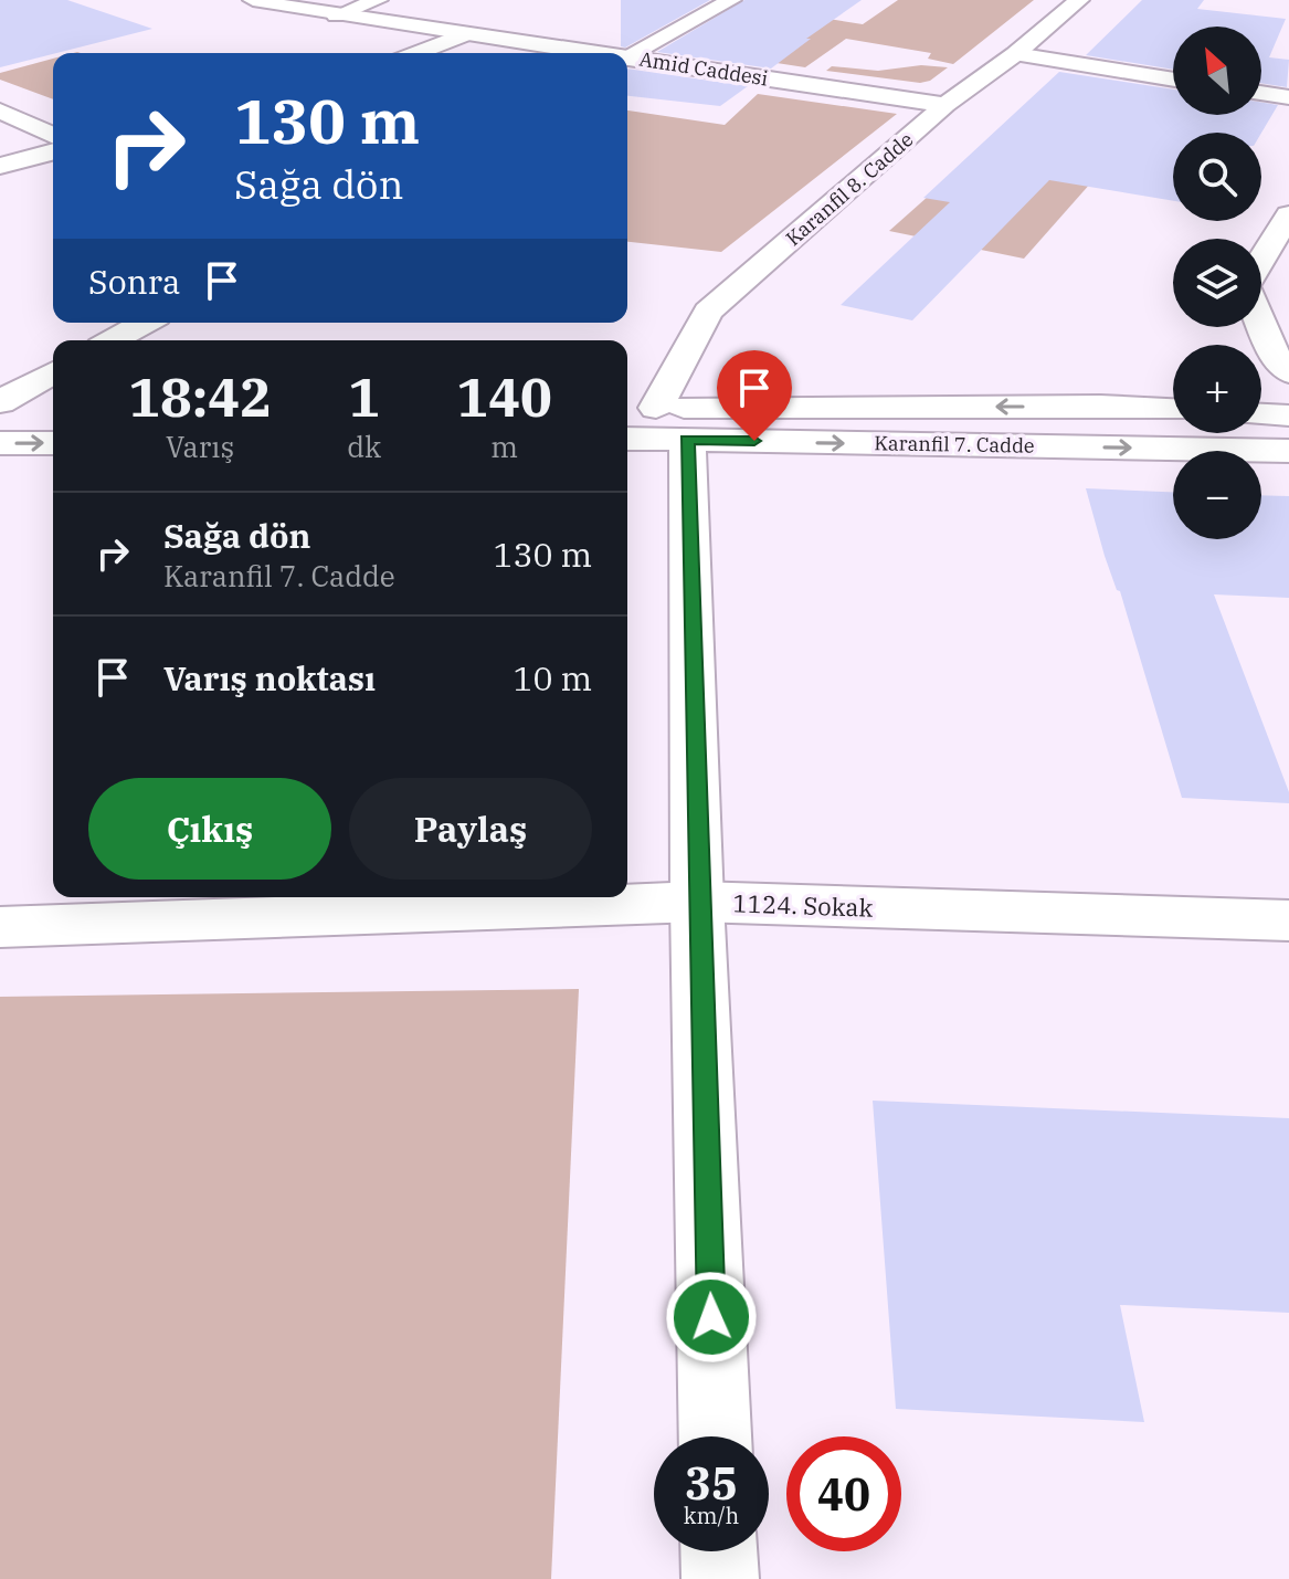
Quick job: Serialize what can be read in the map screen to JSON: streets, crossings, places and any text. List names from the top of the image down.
{
  "streets": {
    "street": [
      "Amid Caddesi",
      "Karanfil 8. Cadde",
      "Karanfil 7. Cadde",
      "1124. Sokak"
    ]
  },
  "crossings": [
    ["Amid Caddesi", "Karanfil 8. Cadde"],
    ["Karanfil 8. Cadde", "Karanfil 7. Cadde"],
    ["Karanfil 8. Cadde", "1124. Sokak"]
  ],
  "north": "top left",
  "page": {
    "map_buttons": ["+", "−"],
    "turn": ["130 m", "Sağa dön"],
    "then": "Sonra",
    "eta": [
      "18:42",
      "Varış",
      "1",
      "dk",
      "140",
      "m"
    ],
    "list": [
      {
        "name": "Sağa dön",
        "note": "Karanfil 7. Cadde",
        "value": "130 m"
      },
      {
        "name": "Varış noktası",
        "value": "10 m"
      }
    ],
    "buttons": ["Çıkış", "Paylaş"],
    "speed": "35 km/h",
    "limit": "40"
  }
}
